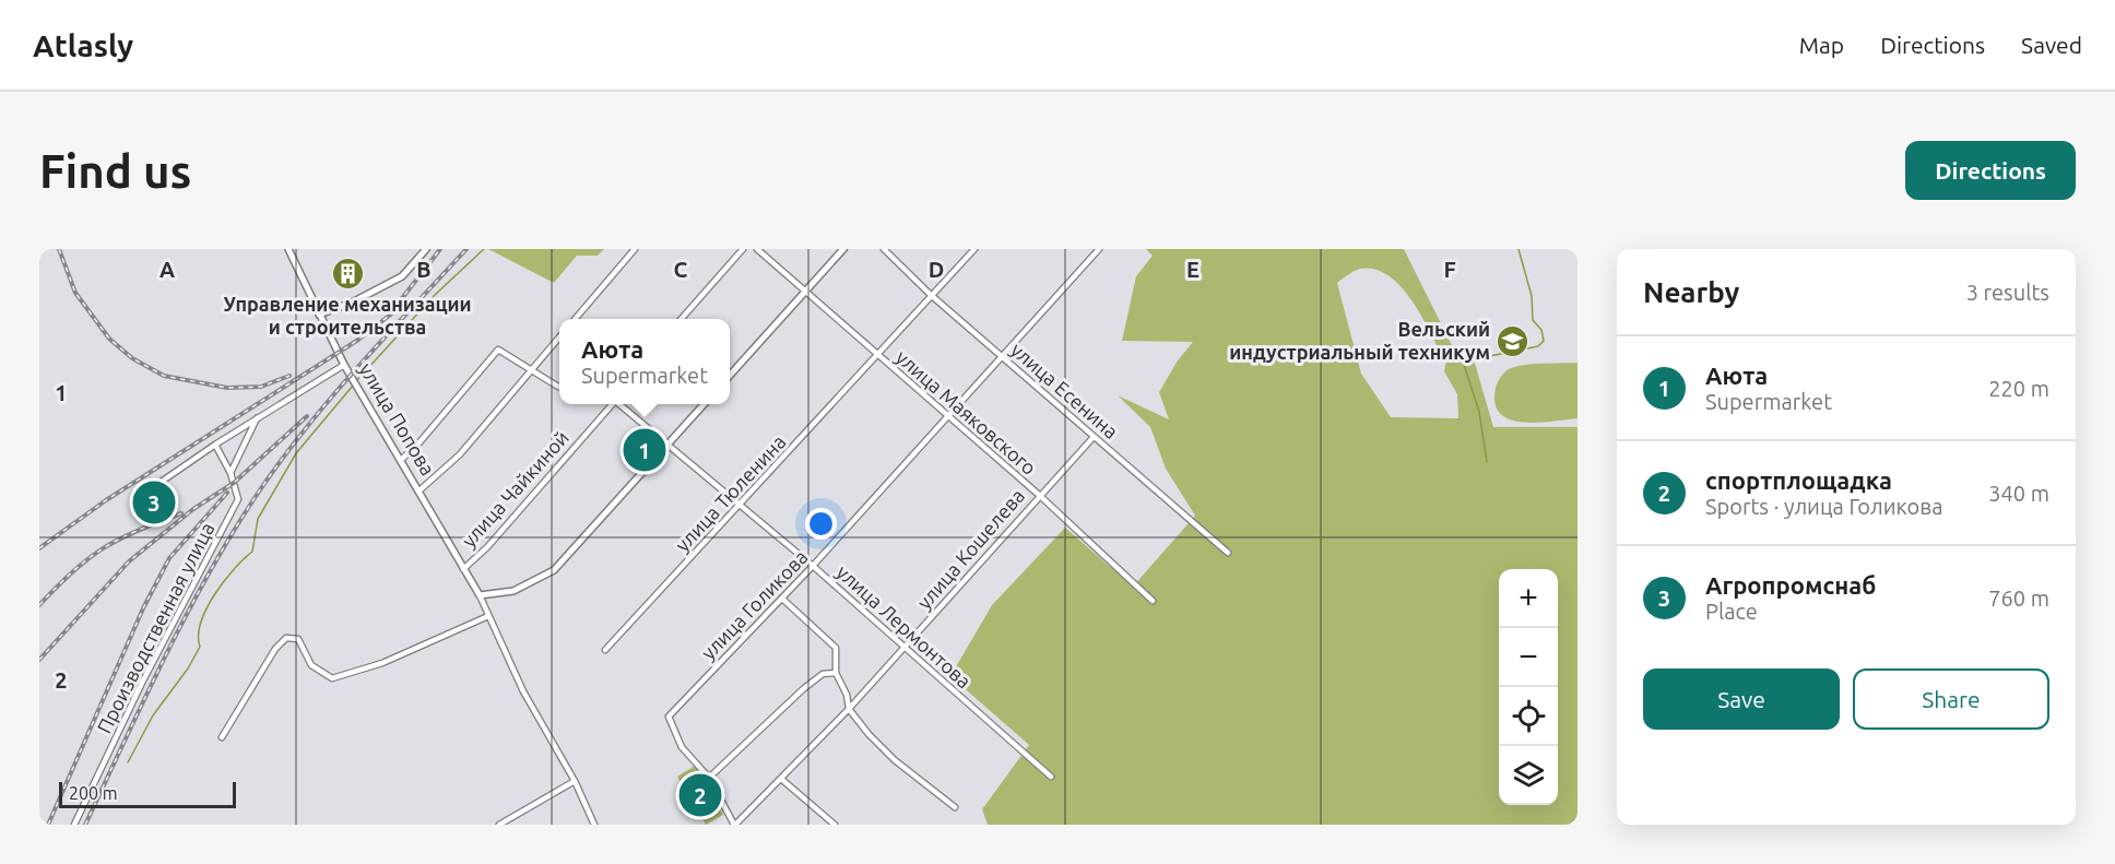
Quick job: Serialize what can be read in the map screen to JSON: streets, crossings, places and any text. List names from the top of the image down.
{
  "streets": {
    "street": [
      "улица Есенина",
      "улица Маяковского",
      "улица Попова",
      "улица Чайкиной",
      "улица Тюленина",
      "улица Кошелева",
      "улица Голикова",
      "улица Лермонтова",
      "Производственная улица"
    ]
  },
  "crossings": [
    ["улица Есенина", "улица Тюленина"],
    ["улица Есенина", "улица Кошелева"],
    ["улица Есенина", "улица Голикова"],
    ["улица Маяковского", "улица Тюленина"],
    ["улица Маяковского", "улица Кошелева"],
    ["улица Маяковского", "улица Голикова"],
    ["улица Попова", "улица Чайкиной"],
    ["улица Тюленина", "улица Лермонтова"],
    ["улица Кошелева", "улица Голикова"],
    ["улица Кошелева", "улица Лермонтова"],
    ["улица Голикова", "улица Лермонтова"]
  ],
  "places": {
    "building": ["Управление механизации и строительства"],
    "school or university": ["Вельский индустриальный техникум"]
  },
  "scale_bar": "200 m",
  "page": {
    "header": "Atlasly",
    "nav": ["Map", "Directions", "Saved"],
    "buttons": [
      "Directions",
      ["Save", "Share"]
    ],
    "title": "Find us",
    "heading": ["Nearby", "3 results"],
    "popup": ["Аюта", "Supermarket"],
    "list": [
      {
        "mark": "1",
        "name": "Аюта",
        "note": "Supermarket",
        "value": "220 m"
      },
      {
        "mark": "2",
        "name": "спортплощадка",
        "note": "Sports · улица Голикова",
        "value": "340 m"
      },
      {
        "mark": "3",
        "name": "Агропромснаб",
        "note": "Place",
        "value": "760 m"
      }
    ],
    "pins": ["1", "3", "2"],
    "map_buttons": ["+", "−"],
    "scale": "200 m"
  },
  "grid": {
    "columns": [
      "A",
      "B",
      "C",
      "D",
      "E",
      "F"
    ],
    "rows": ["1", "2"]
  }
}
